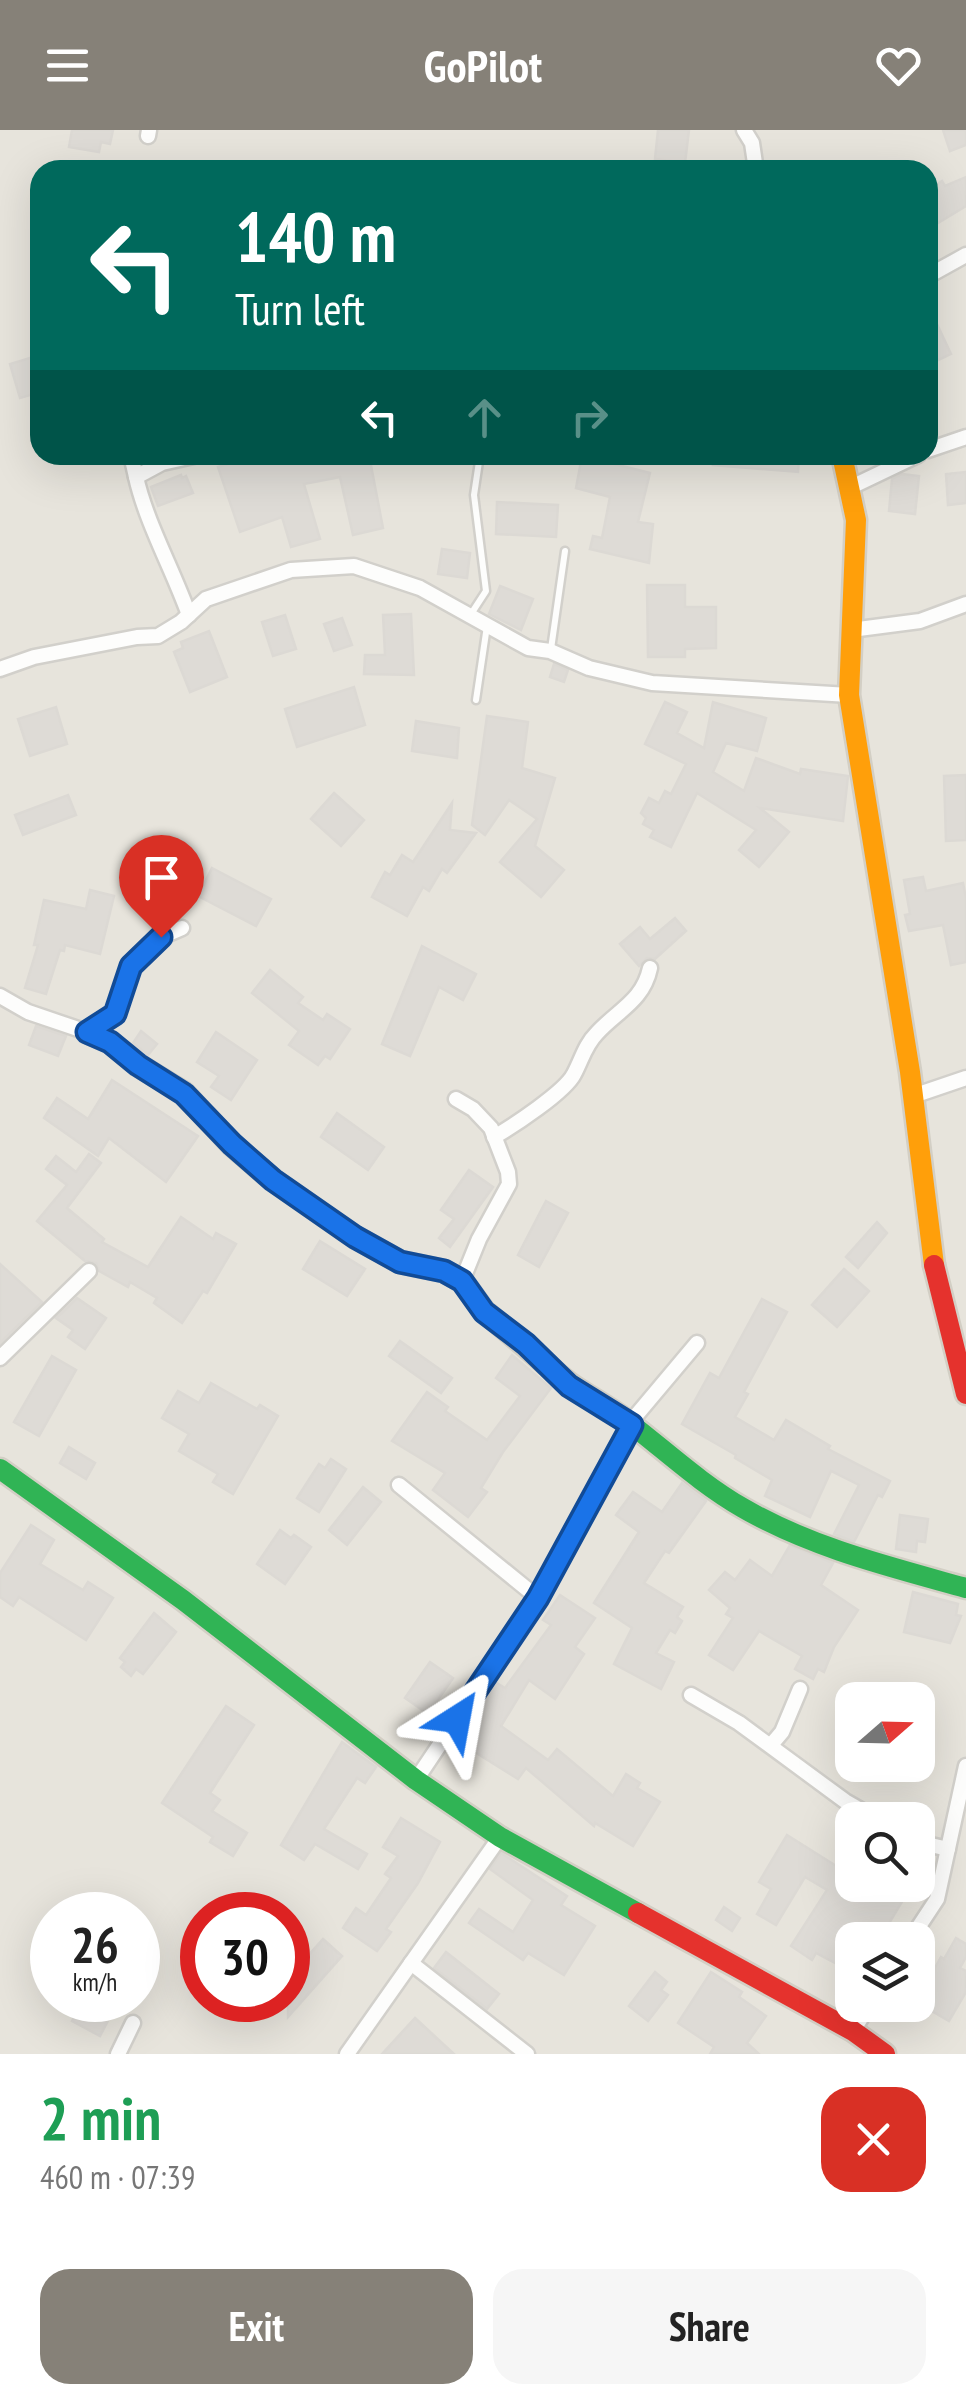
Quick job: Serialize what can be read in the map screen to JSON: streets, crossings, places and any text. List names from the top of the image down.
{
  "north": "right",
  "page": {
    "header": "GoPilot",
    "turn": ["140 m", "Turn left"],
    "speed": "26 km/h",
    "limit": "30",
    "heading": ["2 min", "460 m · 07:39"],
    "buttons": ["Exit", "Share"]
  }
}
